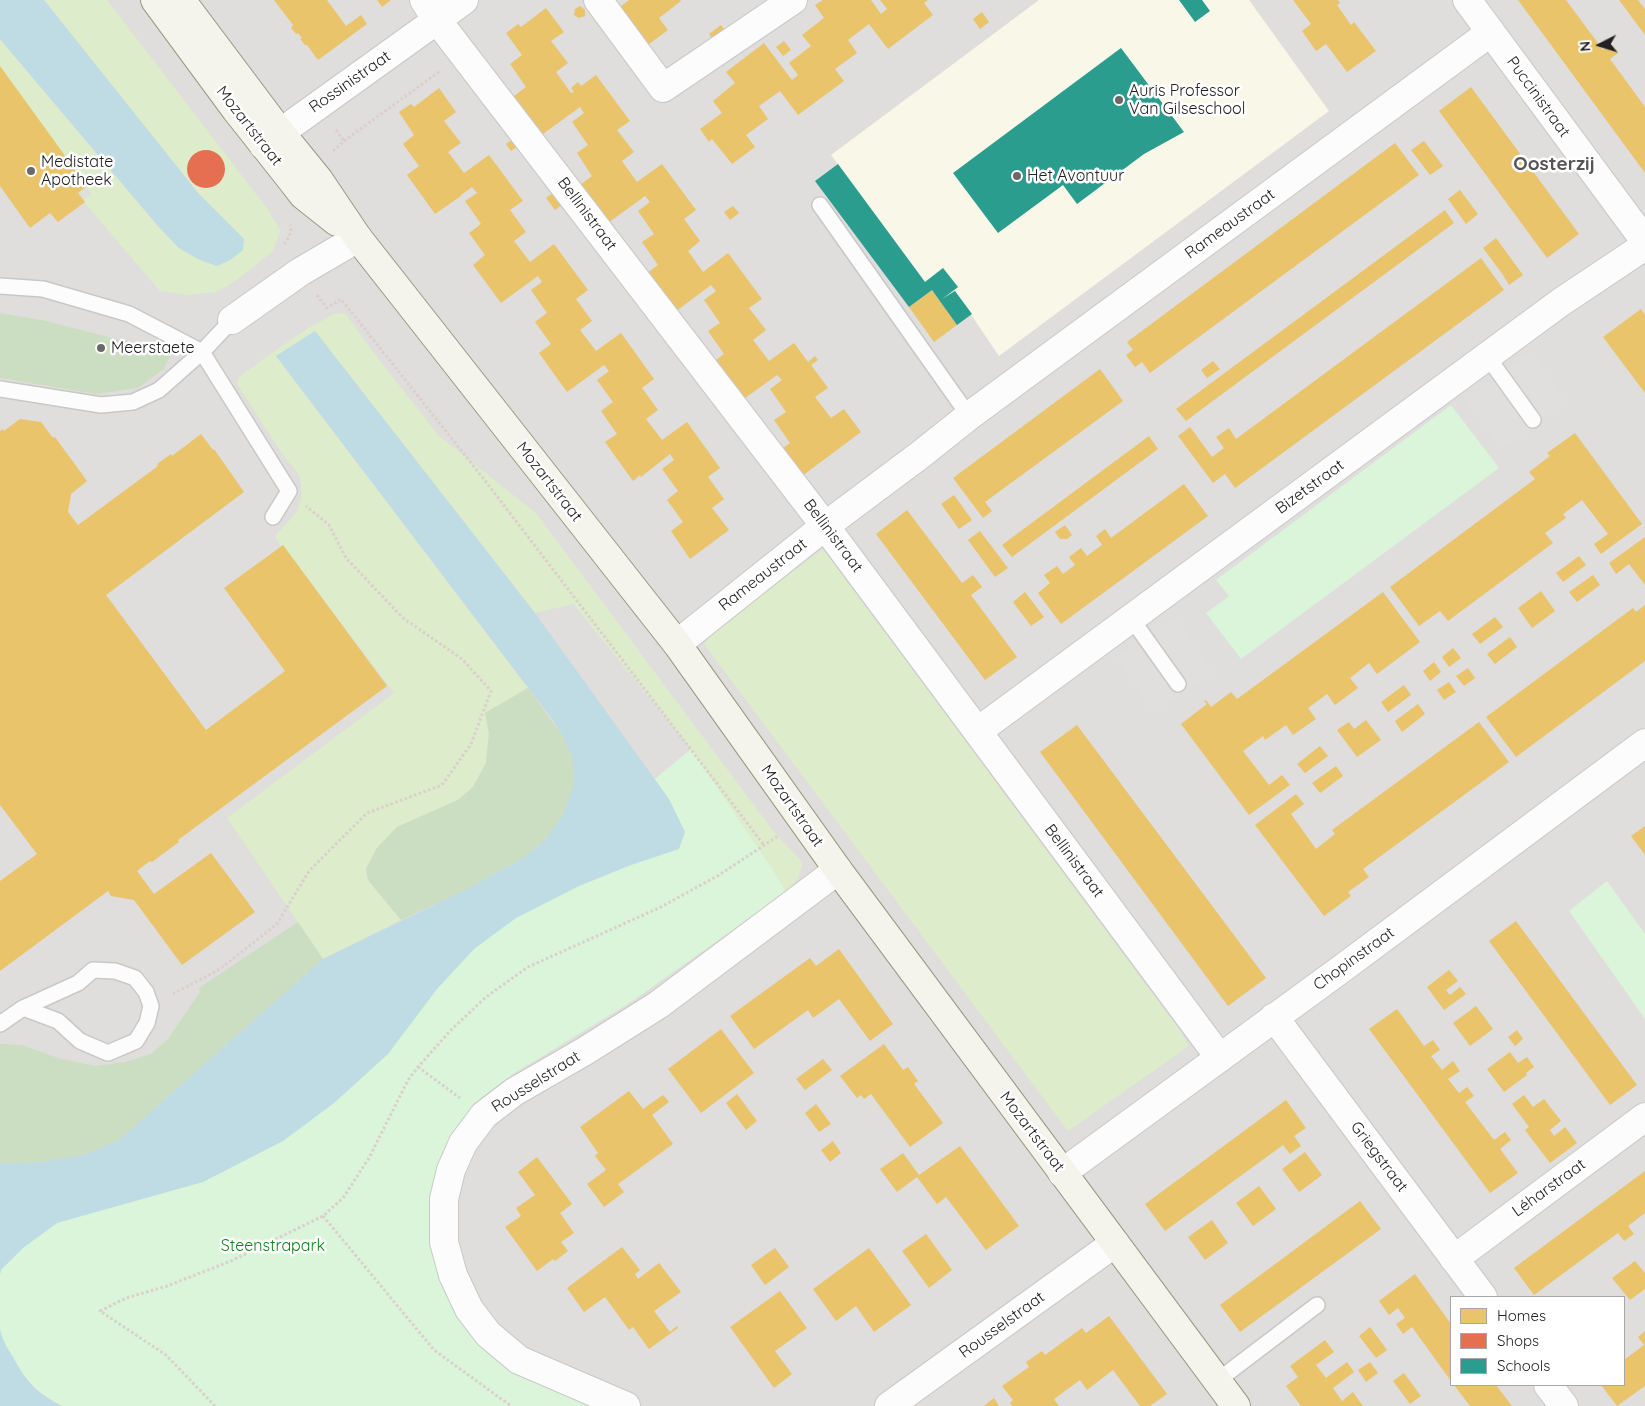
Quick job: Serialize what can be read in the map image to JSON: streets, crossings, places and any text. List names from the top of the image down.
{
  "streets": {
    "main road": ["Mozartstraat"],
    "street": [
      "Rossinistraat",
      "Puccinistraat",
      "Bellinistraat",
      "Rameaustraat",
      "Bizetstraat",
      "Chopinstraat",
      "Rousselstraat",
      "Griegstraat",
      "Léharstraat"
    ]
  },
  "crossings": [
    ["Rossinistraat", "Mozartstraat"],
    ["Rossinistraat", "Bellinistraat"],
    ["Puccinistraat", "Rameaustraat"],
    ["Mozartstraat", "Rameaustraat"],
    ["Mozartstraat", "Chopinstraat"],
    ["Mozartstraat", "Rousselstraat"],
    ["Bellinistraat", "Rameaustraat"],
    ["Bellinistraat", "Bizetstraat"],
    ["Bellinistraat", "Chopinstraat"],
    ["Chopinstraat", "Griegstraat"],
    ["Griegstraat", "Léharstraat"]
  ],
  "districts": ["Oosterzij"],
  "parks": ["Steenstrapark"],
  "places": [
    "Auris Professor Van Gilseschool",
    "Medistate Apotheek",
    "Het Avontuur",
    "Meerstaete"
  ],
  "legend": ["Homes", "Shops", "Schools"],
  "north": "left"
}
